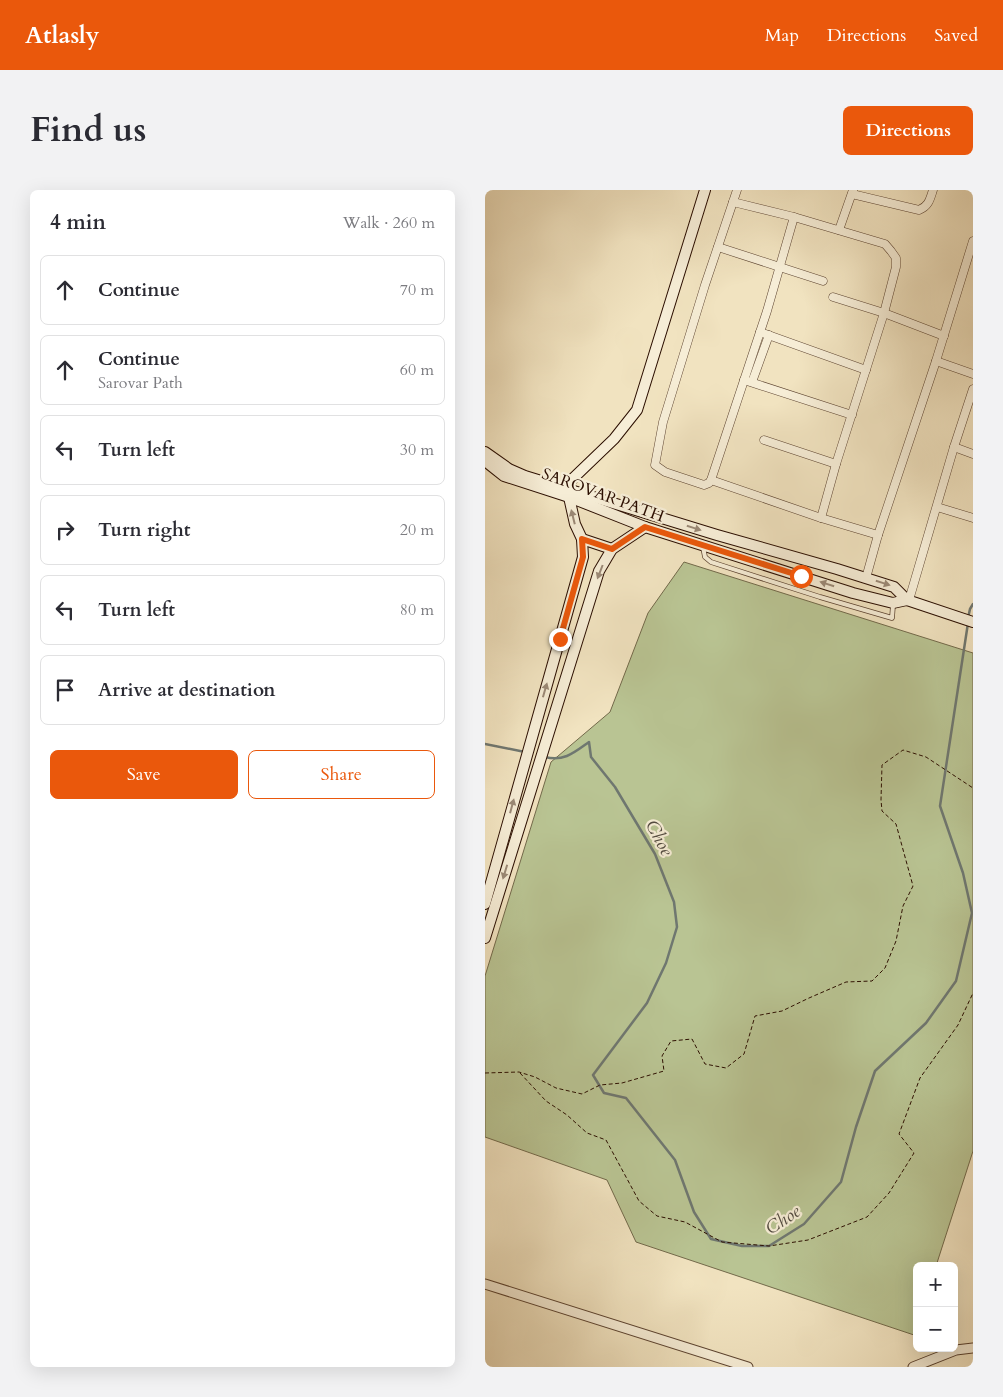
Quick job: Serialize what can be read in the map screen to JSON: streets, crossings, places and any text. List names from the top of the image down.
{
  "streets": {
    "main road": ["SAROVAR PATH"]
  },
  "water": ["Choe"],
  "page": {
    "header": "Atlasly",
    "nav": ["Map", "Directions", "Saved"],
    "title": "Find us",
    "buttons": [
      "Directions",
      ["Save", "Share"]
    ],
    "heading": ["4 min", "Walk · 260 m"],
    "list": [
      ["Continue", "70 m"],
      ["Continue", "Sarovar Path", "60 m"],
      ["Turn left", "30 m"],
      ["Turn right", "20 m"],
      ["Turn left", "80 m"],
      "Arrive at destination"
    ],
    "map_buttons": ["+", "−"]
  }
}
